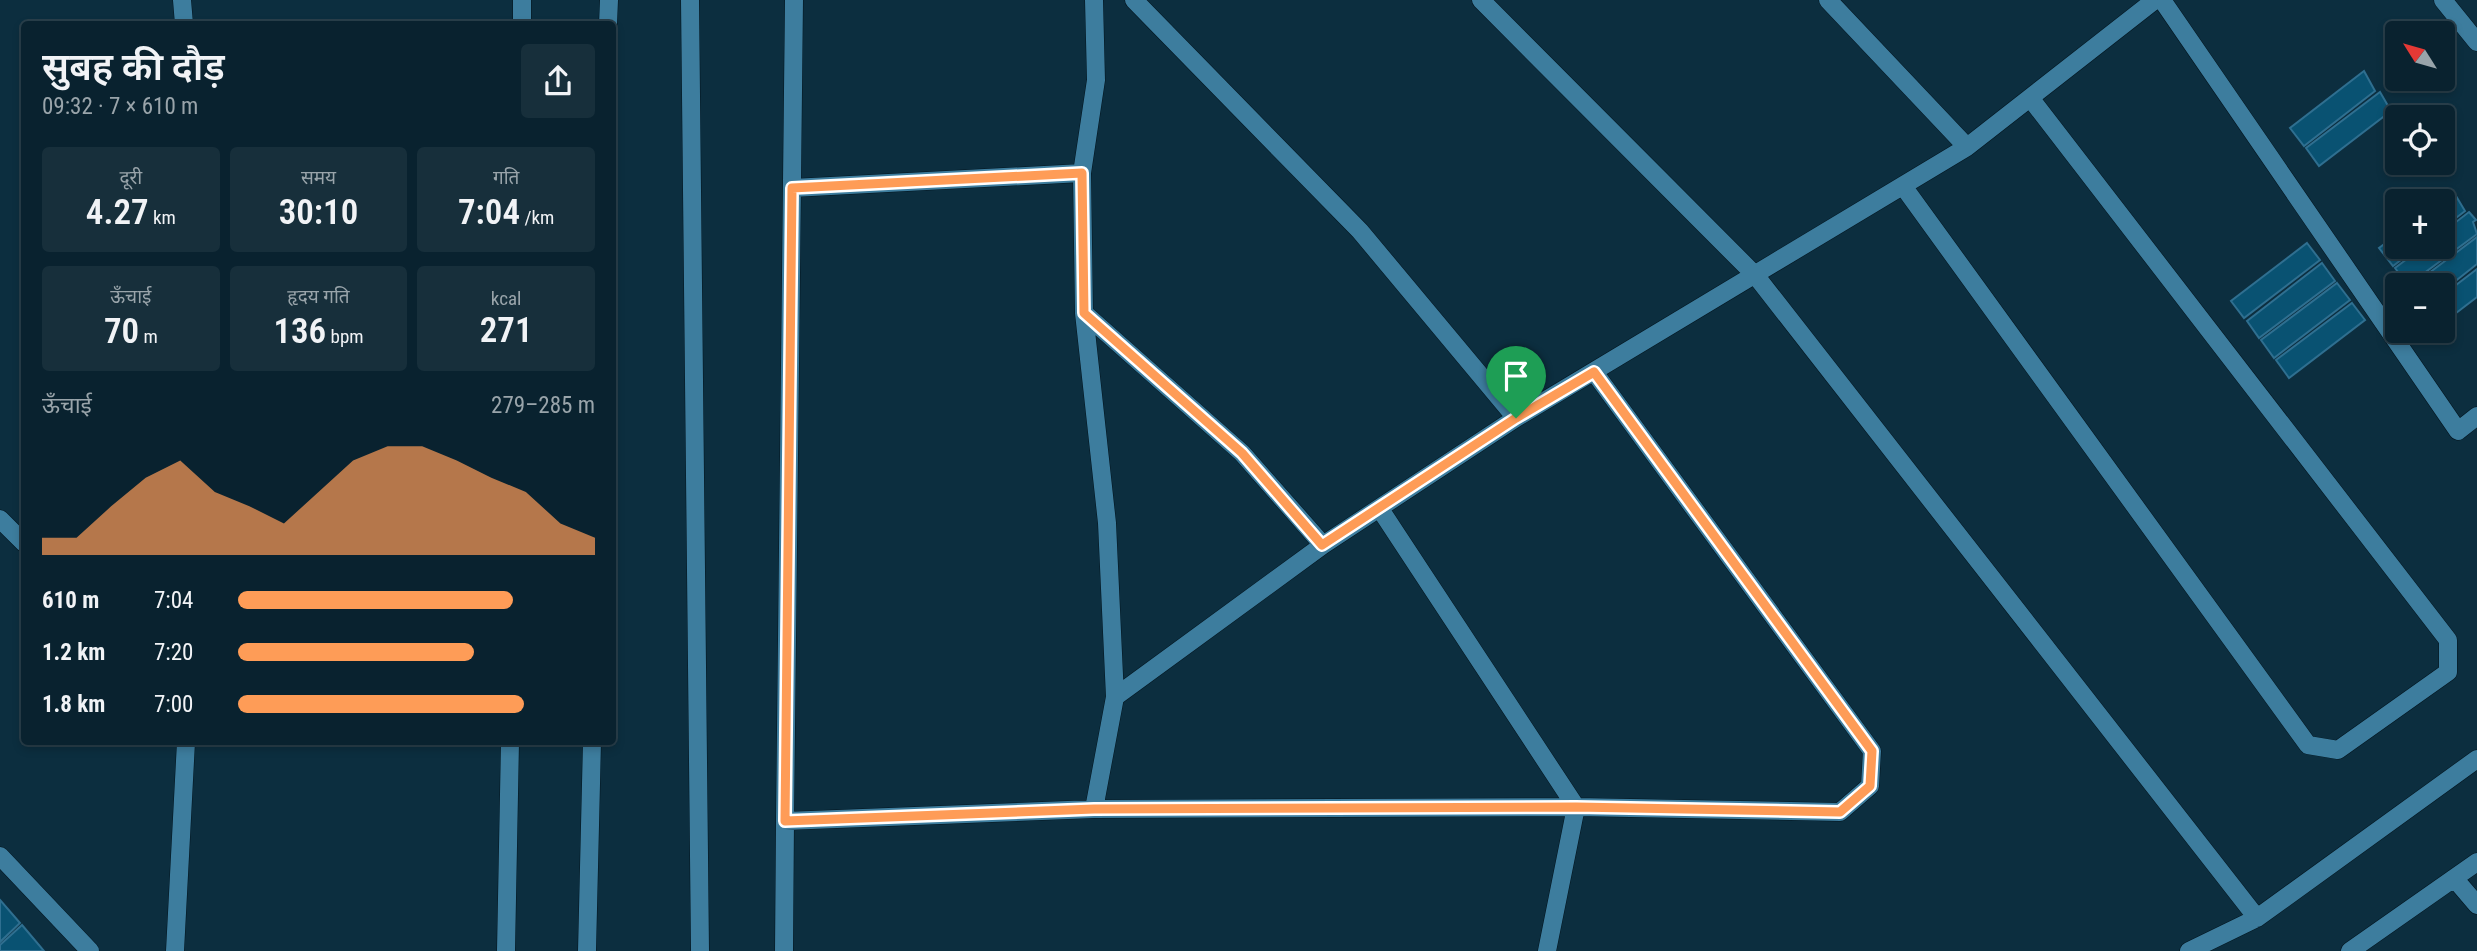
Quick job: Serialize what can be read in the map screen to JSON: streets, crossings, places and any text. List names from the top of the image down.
{
  "north": "top left",
  "page": {
    "map_buttons": ["+", "−"],
    "heading": ["सुबह की दौड़", "09:32 · 7 × 610 m"],
    "stats": [
      ["दूरी", "4.27 km"],
      ["समय", "30:10"],
      ["गति", "7:04 /km"],
      ["ऊँचाई", "70 m"],
      ["हृदय गति", "136 bpm"],
      ["kcal", "271"]
    ],
    "chart": ["ऊँचाई", "279–285 m"],
    "list": [
      {
        "name": "610 m",
        "note": "7:04"
      },
      {
        "name": "1.2 km",
        "note": "7:20"
      },
      {
        "name": "1.8 km",
        "note": "7:00"
      }
    ]
  }
}
